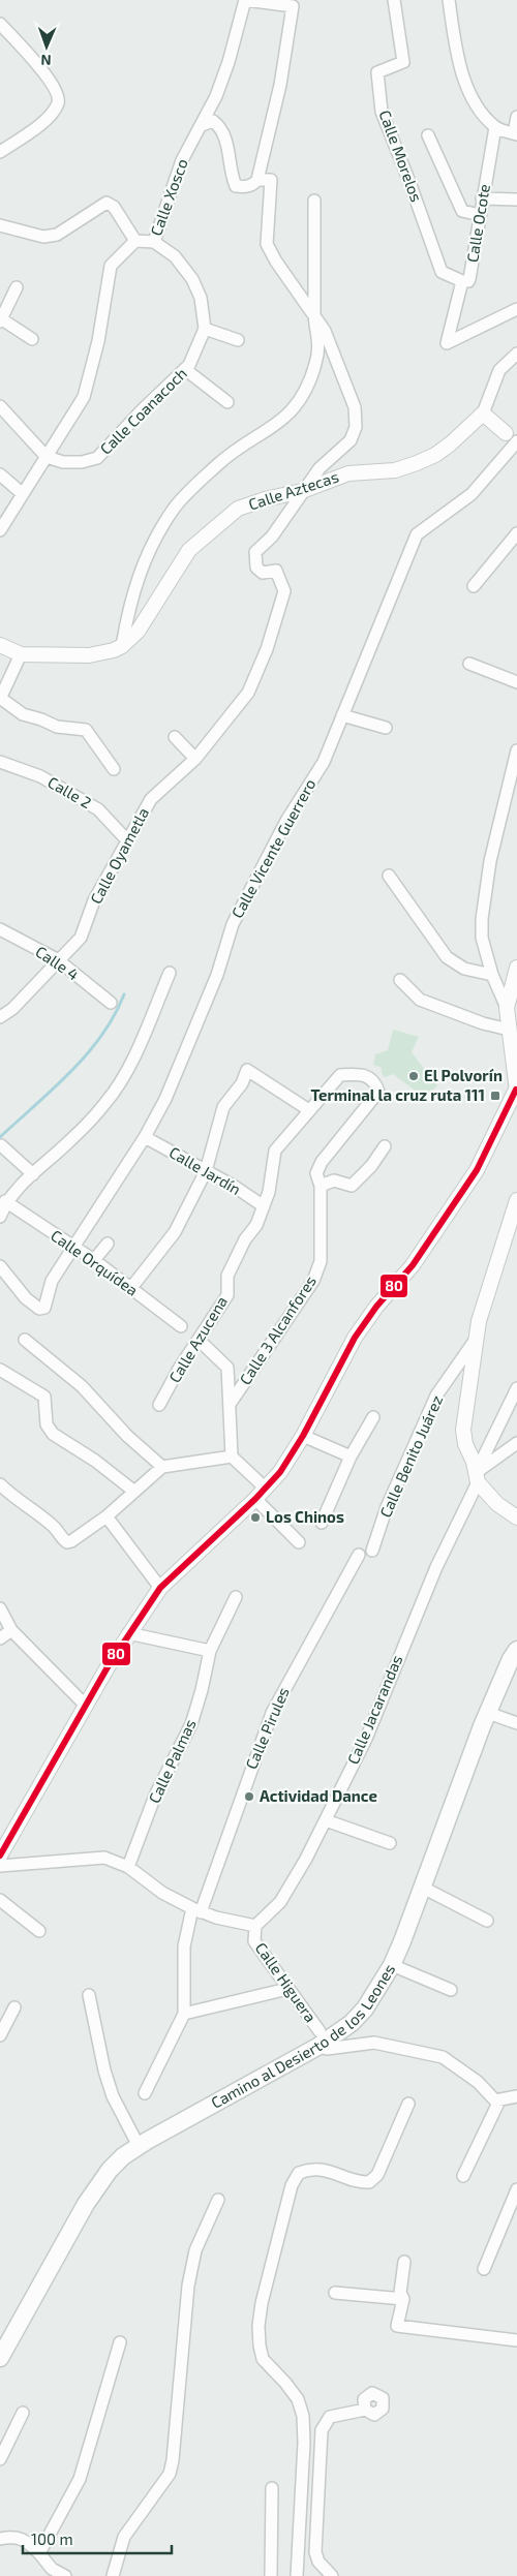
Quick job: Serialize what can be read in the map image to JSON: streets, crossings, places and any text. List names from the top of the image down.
{
  "streets": {
    "main road": ["Camino al Desierto de los Leones"],
    "street": [
      "Calle Morelos",
      "Calle Xosco",
      "Calle Ocote",
      "Calle Coanacoch",
      "Calle Aztecas",
      "Calle 2",
      "Calle Vicente Guerrero",
      "Calle Oyametla",
      "Calle 4",
      "Calle Jardín",
      "Calle Orquídea",
      "Calle 3 Alcanfores",
      "Calle Azucena",
      "Calle Benito Juárez",
      "Calle Jacarandas",
      "Calle Pirules",
      "Calle Palmas",
      "Calle Higuera"
    ]
  },
  "crossings": [
    ["Calle Morelos", "Calle Ocote"],
    ["Calle Xosco", "Calle Coanacoch"],
    ["Calle Aztecas", "Calle Oyametla"],
    ["Calle 2", "Calle Oyametla"],
    ["Calle Vicente Guerrero", "Calle Jardín"],
    ["Calle Vicente Guerrero", "Calle Orquídea"],
    ["Calle Oyametla", "Calle 4"],
    ["Calle Jardín", "Calle Azucena"],
    ["Calle 3 Alcanfores", "Calle Azucena"],
    ["Calle Jacarandas", "Calle Higuera"],
    ["Calle Pirules", "Calle Higuera"],
    ["Calle Palmas", "Calle Higuera"],
    ["Calle Higuera", "Camino al Desierto de los Leones"]
  ],
  "places": {
    "other": ["El Polvorín", "Los Chinos", "Actividad Dance"],
    "transit": ["Terminal la cruz ruta 111"]
  },
  "lines": ["transit line 80"],
  "scale_bar": "100 m",
  "north": "bottom"
}
